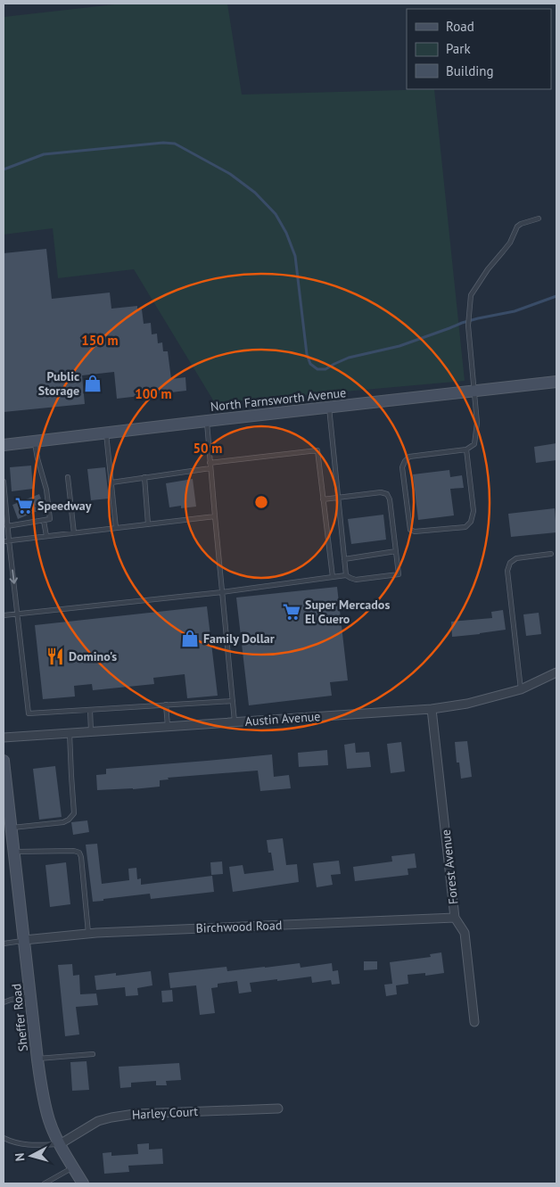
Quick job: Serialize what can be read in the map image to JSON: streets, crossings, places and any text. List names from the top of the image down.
{
  "streets": {
    "main road": ["North Farnsworth Avenue", "Sheffer Road"],
    "street": [
      "Austin Avenue",
      "Forest Avenue",
      "Birchwood Road",
      "Harley Court"
    ]
  },
  "crossings": [
    ["Austin Avenue", "Forest Avenue"],
    ["Forest Avenue", "Birchwood Road"],
    ["Birchwood Road", "Sheffer Road"],
    ["Sheffer Road", "Harley Court"]
  ],
  "places": {
    "shop": ["Public Storage", "Family Dollar"],
    "supermarket": ["Speedway", "Super Mercados El Guero"],
    "restaurant": ["Domino's"]
  },
  "legend": ["Road", "Park", "Building"],
  "north": "left",
  "rings": ["150 m", "100 m", "50 m"]
}
